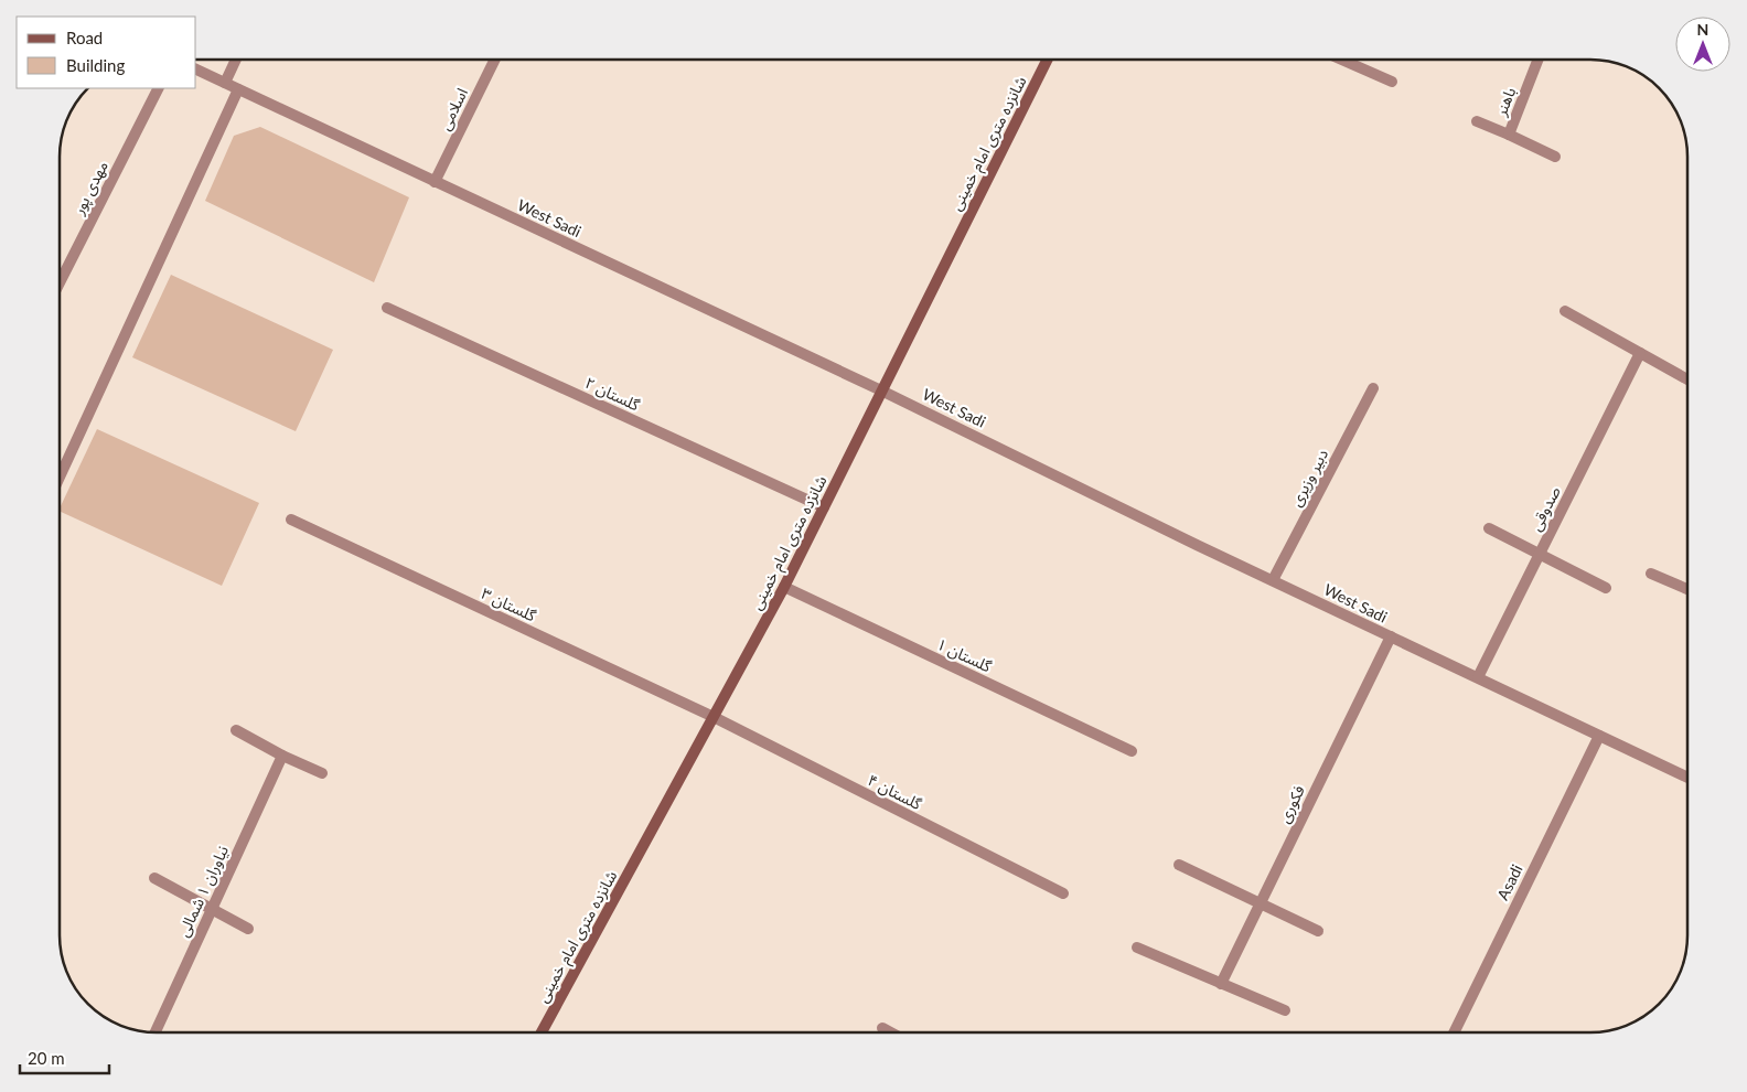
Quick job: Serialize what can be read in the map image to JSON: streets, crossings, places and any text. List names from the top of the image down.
{
  "streets": {
    "main road": ["شانزده متری امام خمینی"],
    "street": [
      "باهنر",
      "اسلامی",
      "مهدی پور",
      "West Sadi",
      "گلستان ۲",
      "دبیر وزیری",
      "صدوقی",
      "گلستان ۳",
      "گلستان ۱",
      "گلستان ۴",
      "فکوری",
      "Asadi",
      "نیاوران ۱ شمالی"
    ]
  },
  "crossings": [
    ["اسلامی", "West Sadi"],
    ["شانزده متری امام خمینی", "West Sadi"],
    ["شانزده متری امام خمینی", "گلستان ۲"],
    ["شانزده متری امام خمینی", "گلستان ۳"],
    ["شانزده متری امام خمینی", "گلستان ۱"],
    ["شانزده متری امام خمینی", "گلستان ۴"],
    ["West Sadi", "دبیر وزیری"],
    ["West Sadi", "صدوقی"],
    ["West Sadi", "فکوری"],
    ["West Sadi", "Asadi"],
    ["گلستان ۳", "گلستان ۴"]
  ],
  "legend": ["Road", "Building"],
  "scale_bar": "20 m",
  "north": "top"
}
